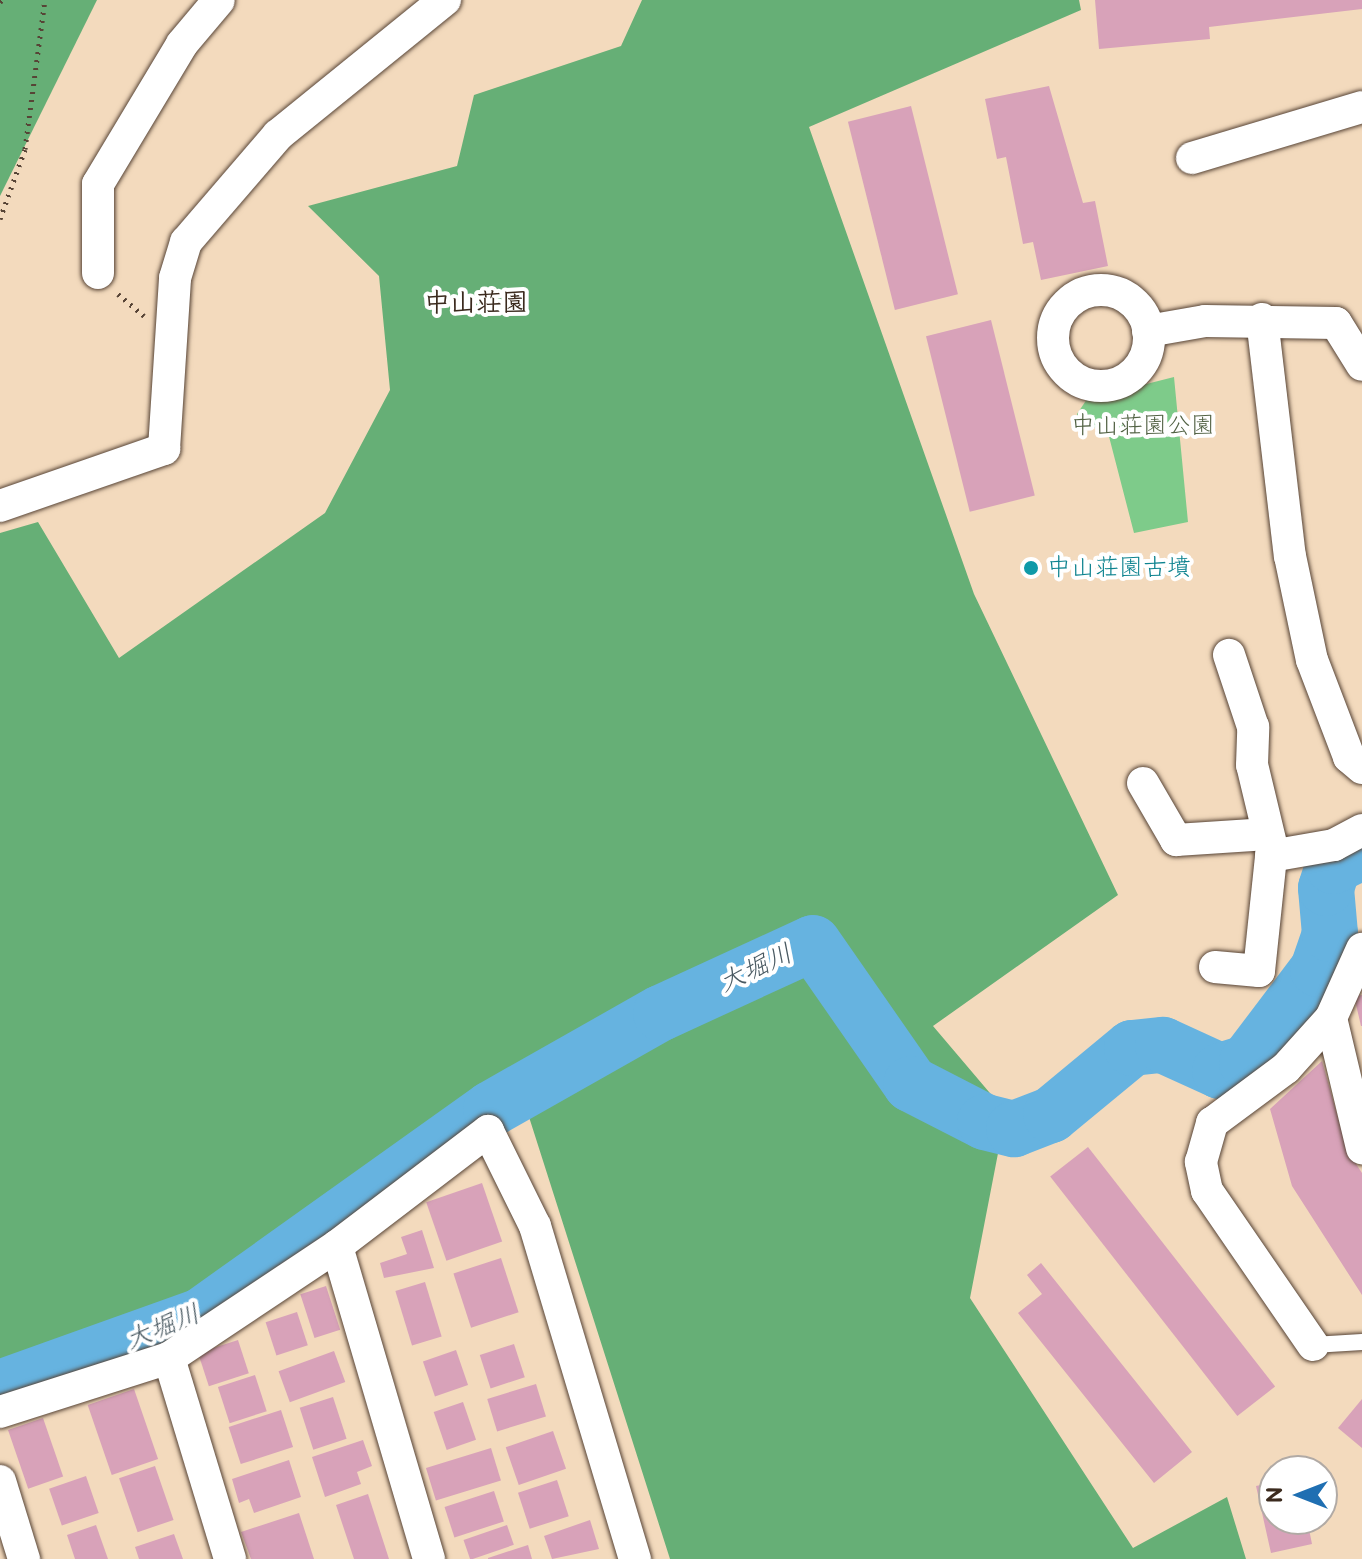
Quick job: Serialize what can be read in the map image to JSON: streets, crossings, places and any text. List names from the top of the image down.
{
  "districts": ["中山荘園"],
  "water": ["大堀川"],
  "parks": ["中山荘園公園"],
  "places": ["中山荘園古墳"],
  "north": "left"
}
